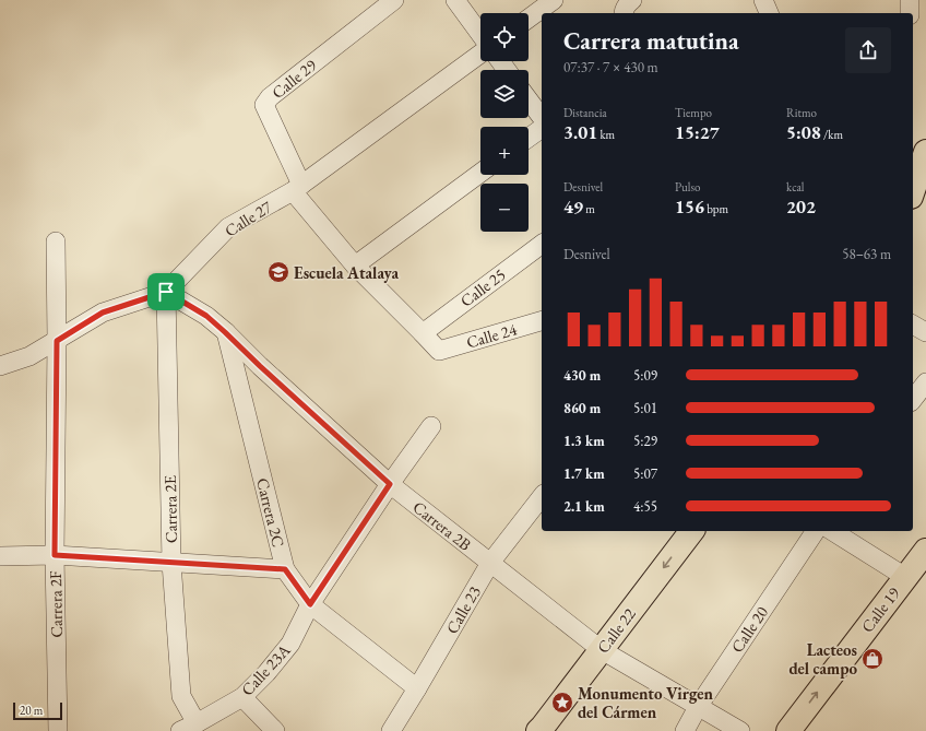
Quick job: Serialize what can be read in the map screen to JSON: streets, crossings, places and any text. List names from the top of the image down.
{
  "streets": {
    "main road": ["Calle 19", "Calle 22"],
    "street": [
      "Calle 29",
      "Calle 27",
      "Calle 25",
      "Calle 24",
      "Carrera 2E",
      "Carrera 2C",
      "Carrera 2B",
      "Carrera 2F",
      "Calle 23",
      "Calle 20",
      "Calle 23A"
    ]
  },
  "crossings": [
    ["Calle 29", "Calle 27"],
    ["Calle 27", "Carrera 2E"],
    ["Calle 27", "Carrera 2B"],
    ["Calle 27", "Carrera 2F"],
    ["Calle 25", "Calle 24"],
    ["Carrera 2E", "Carrera 2B"],
    ["Carrera 2E", "Calle 23A"],
    ["Carrera 2C", "Carrera 2B"],
    ["Carrera 2C", "Calle 23"],
    ["Carrera 2C", "Calle 23A"],
    ["Carrera 2B", "Calle 23"],
    ["Carrera 2B", "Calle 20"],
    ["Carrera 2B", "Calle 22"]
  ],
  "one_way": ["Calle 19", "Calle 22"],
  "places": {
    "school or university": ["Escuela Atalaya"],
    "shop": ["Lacteos del campo"],
    "place": ["Monumento Virgen del Cármen"]
  },
  "scale_bar": "20 m",
  "page": {
    "map_buttons": ["+", "−"],
    "heading": ["Carrera matutina", "07:37 · 7 × 430 m"],
    "stats": [
      ["Distancia", "3.01 km"],
      ["Tiempo", "15:27"],
      ["Ritmo", "5:08 /km"],
      ["Desnivel", "49 m"],
      ["Pulso", "156 bpm"],
      ["kcal", "202"]
    ],
    "chart": ["Desnivel", "58–63 m"],
    "list": [
      {
        "name": "430 m",
        "note": "5:09"
      },
      {
        "name": "860 m",
        "note": "5:01"
      },
      {
        "name": "1.3 km",
        "note": "5:29"
      },
      {
        "name": "1.7 km",
        "note": "5:07"
      },
      {
        "name": "2.1 km",
        "note": "4:55"
      }
    ],
    "scale": "20 m"
  }
}
